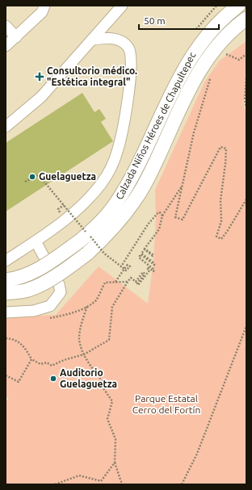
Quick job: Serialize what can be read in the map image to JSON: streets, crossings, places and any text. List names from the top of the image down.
{
  "streets": {
    "main road": ["Calzada Niños Héroes de Chapultepec"]
  },
  "parks": ["Parque Estatal Cerro del Fortín"],
  "places": {
    "health": ["Consultorio médico. \"Estética integral\""],
    "other": ["Guelaguetza", "Auditorio Guelaguetza"]
  },
  "scale_bar": "50 m"
}
